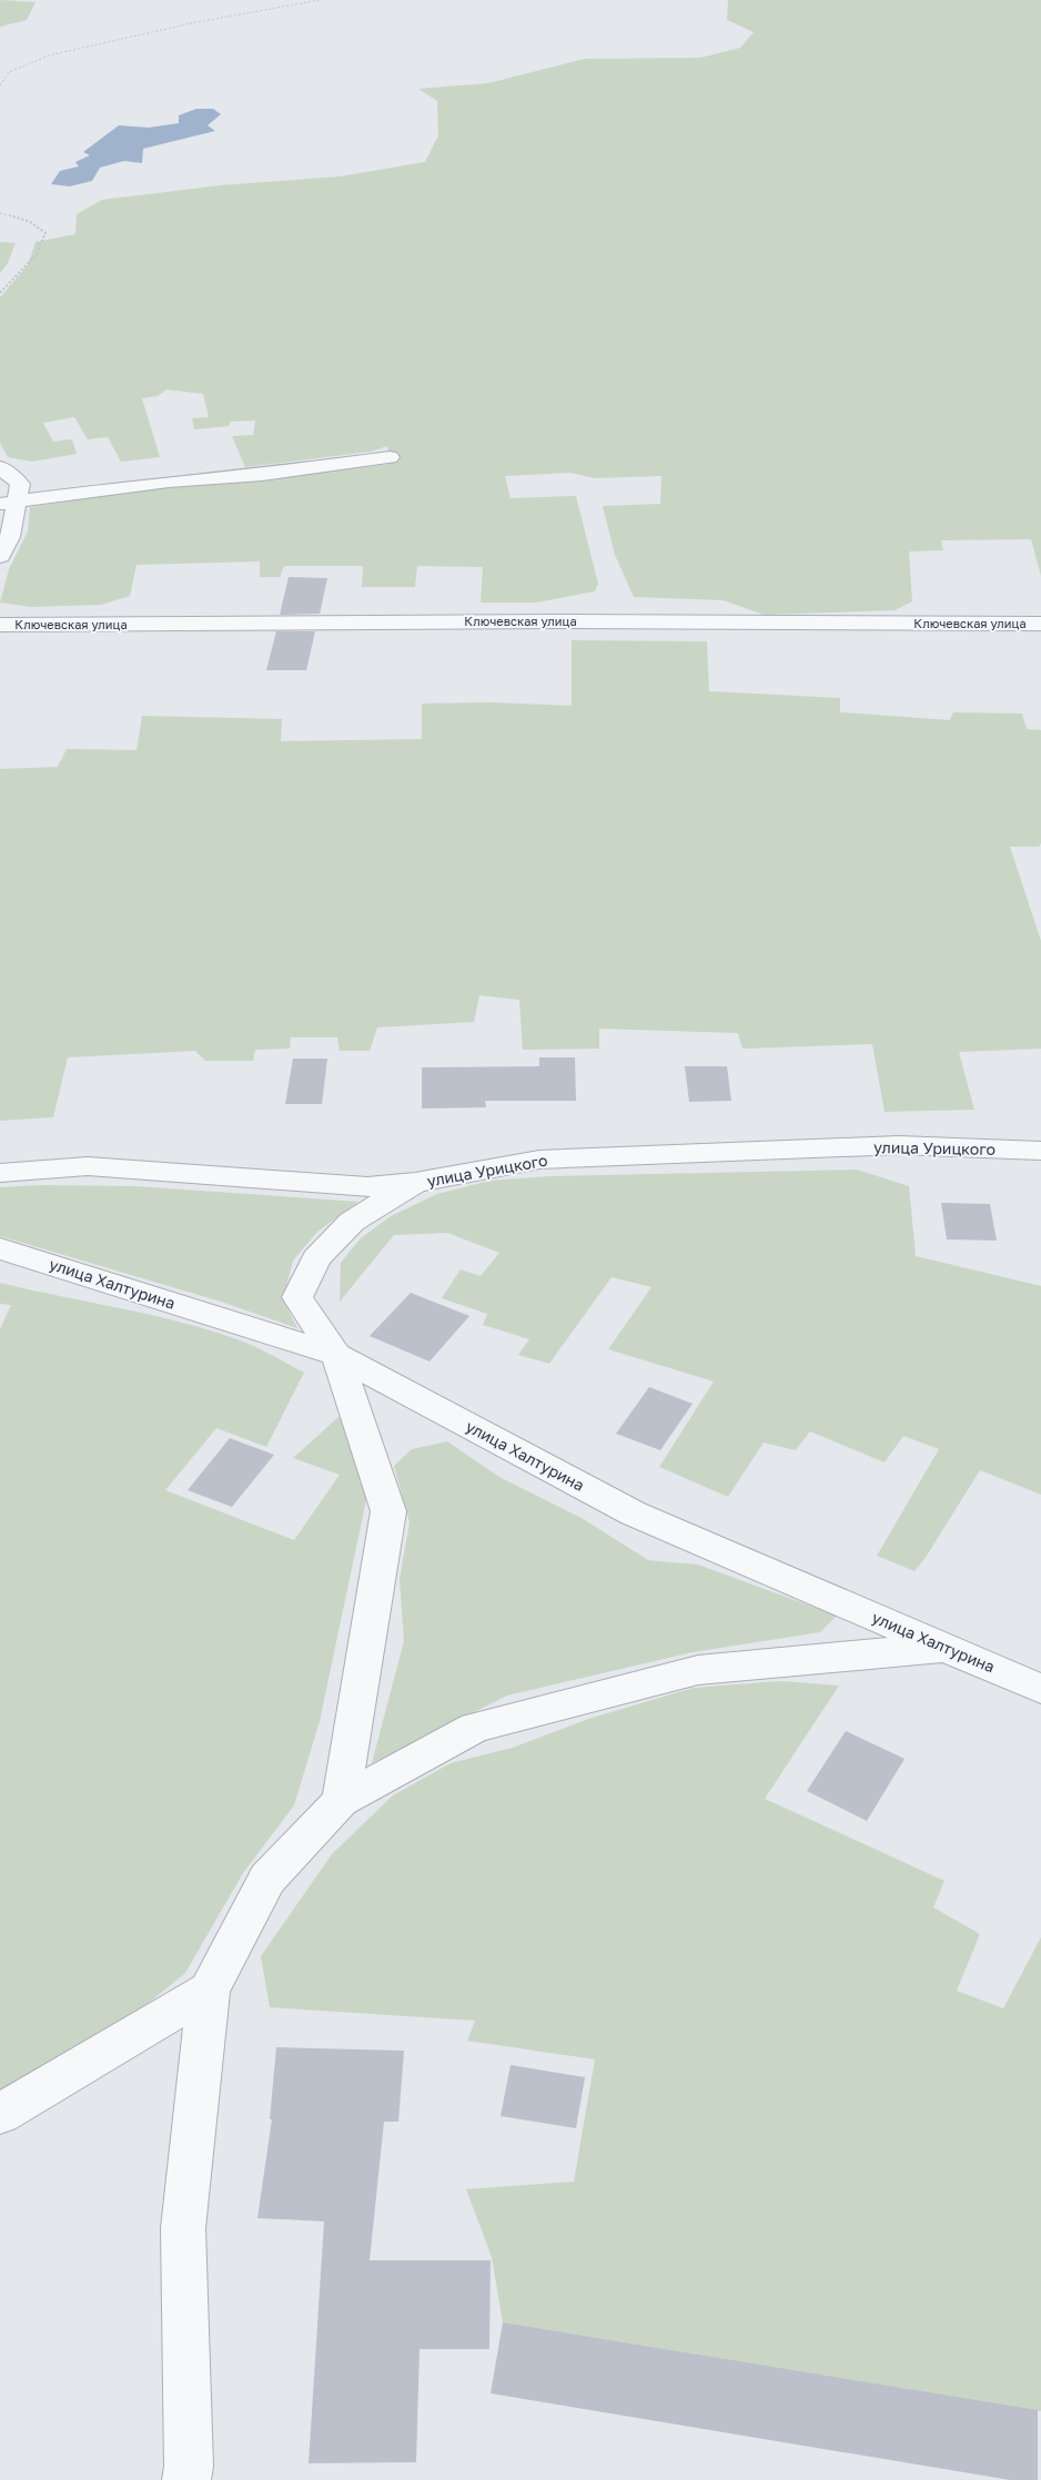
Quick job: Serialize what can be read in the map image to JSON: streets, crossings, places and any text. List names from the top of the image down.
{
  "streets": {
    "street": ["Ключевская улица", "улица Урицкого", "улица Халтурина"]
  }
}
